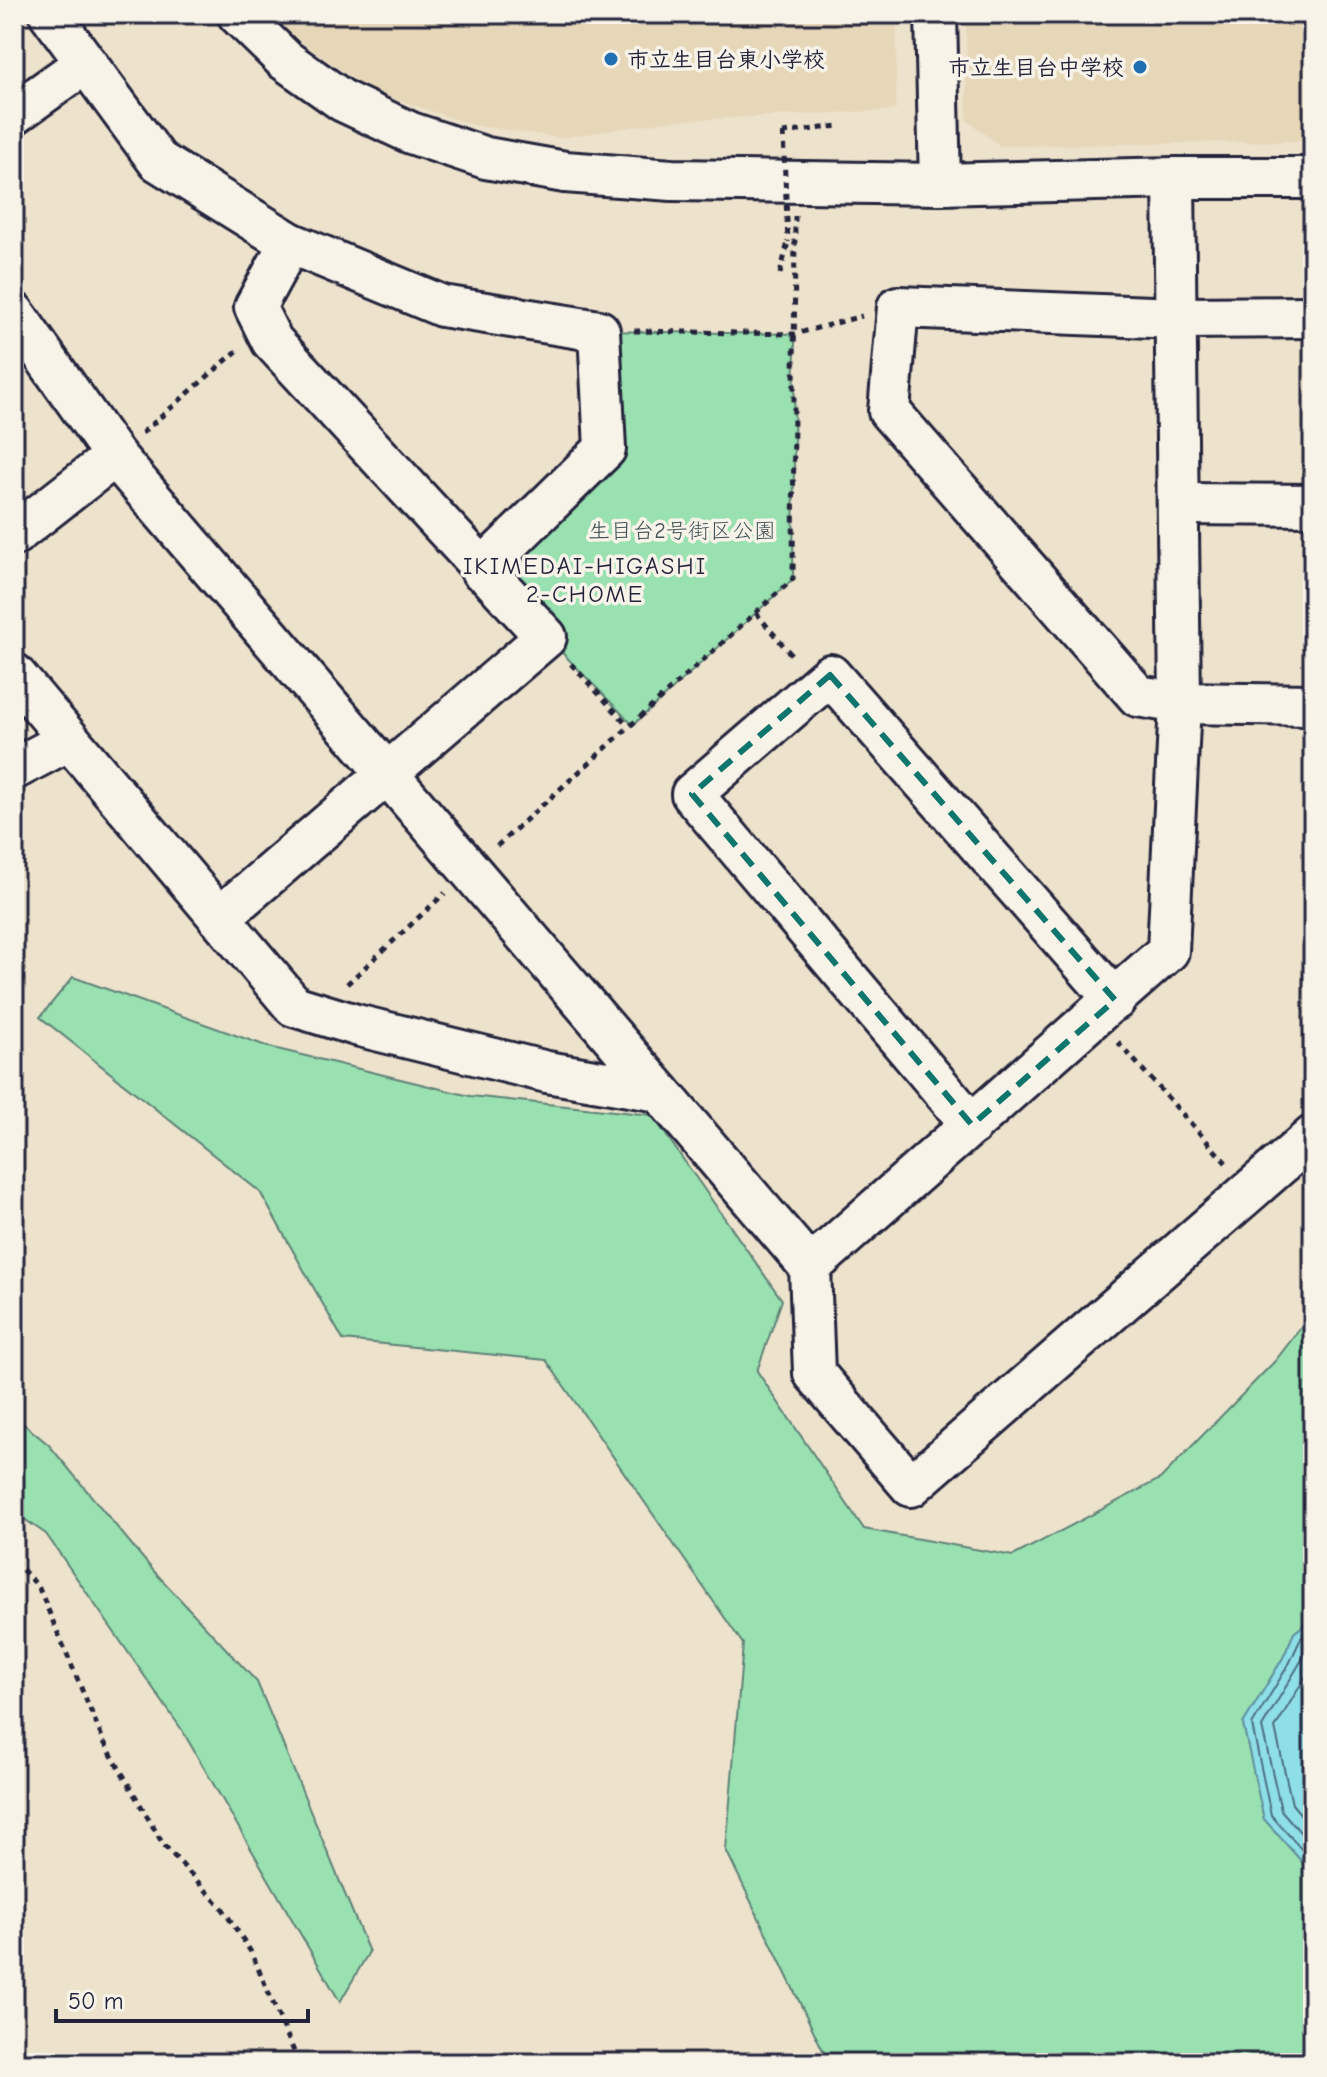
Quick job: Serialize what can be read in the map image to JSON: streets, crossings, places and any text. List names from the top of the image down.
{
  "districts": ["IKIMEDAI-HIGASHI 2-CHOME"],
  "parks": ["生目台2号街区公園"],
  "places": ["市立生目台東小学校", "市立生目台中学校"],
  "scale_bar": "50 m"
}
